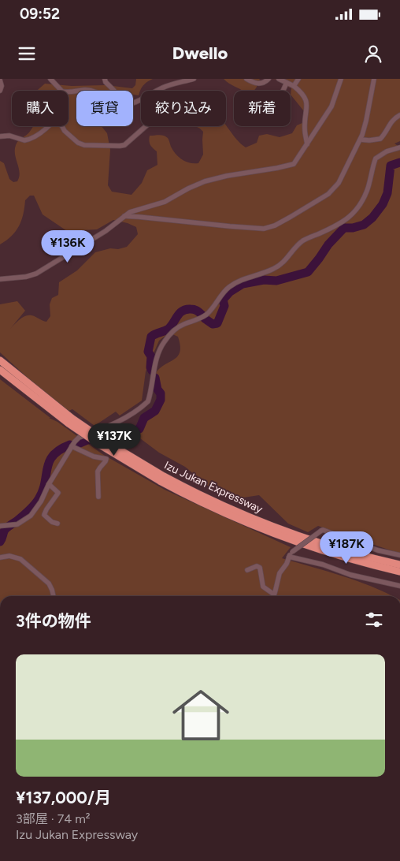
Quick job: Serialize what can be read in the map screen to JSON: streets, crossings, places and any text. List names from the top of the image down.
{
  "streets": {
    "highway": ["Izu Jukan Expressway"]
  },
  "page": {
    "status": "09:52",
    "header": "Dwello",
    "chip": [
      "購入",
      "賃貸",
      "絞り込み",
      "新着"
    ],
    "price": ["¥136K", "¥137K", "¥187K"],
    "heading": "3件の物件",
    "list": [
      {
        "name": "¥137,000/月",
        "note": "3部屋 · 74 m² · Izu Jukan Expressway"
      }
    ]
  }
}
